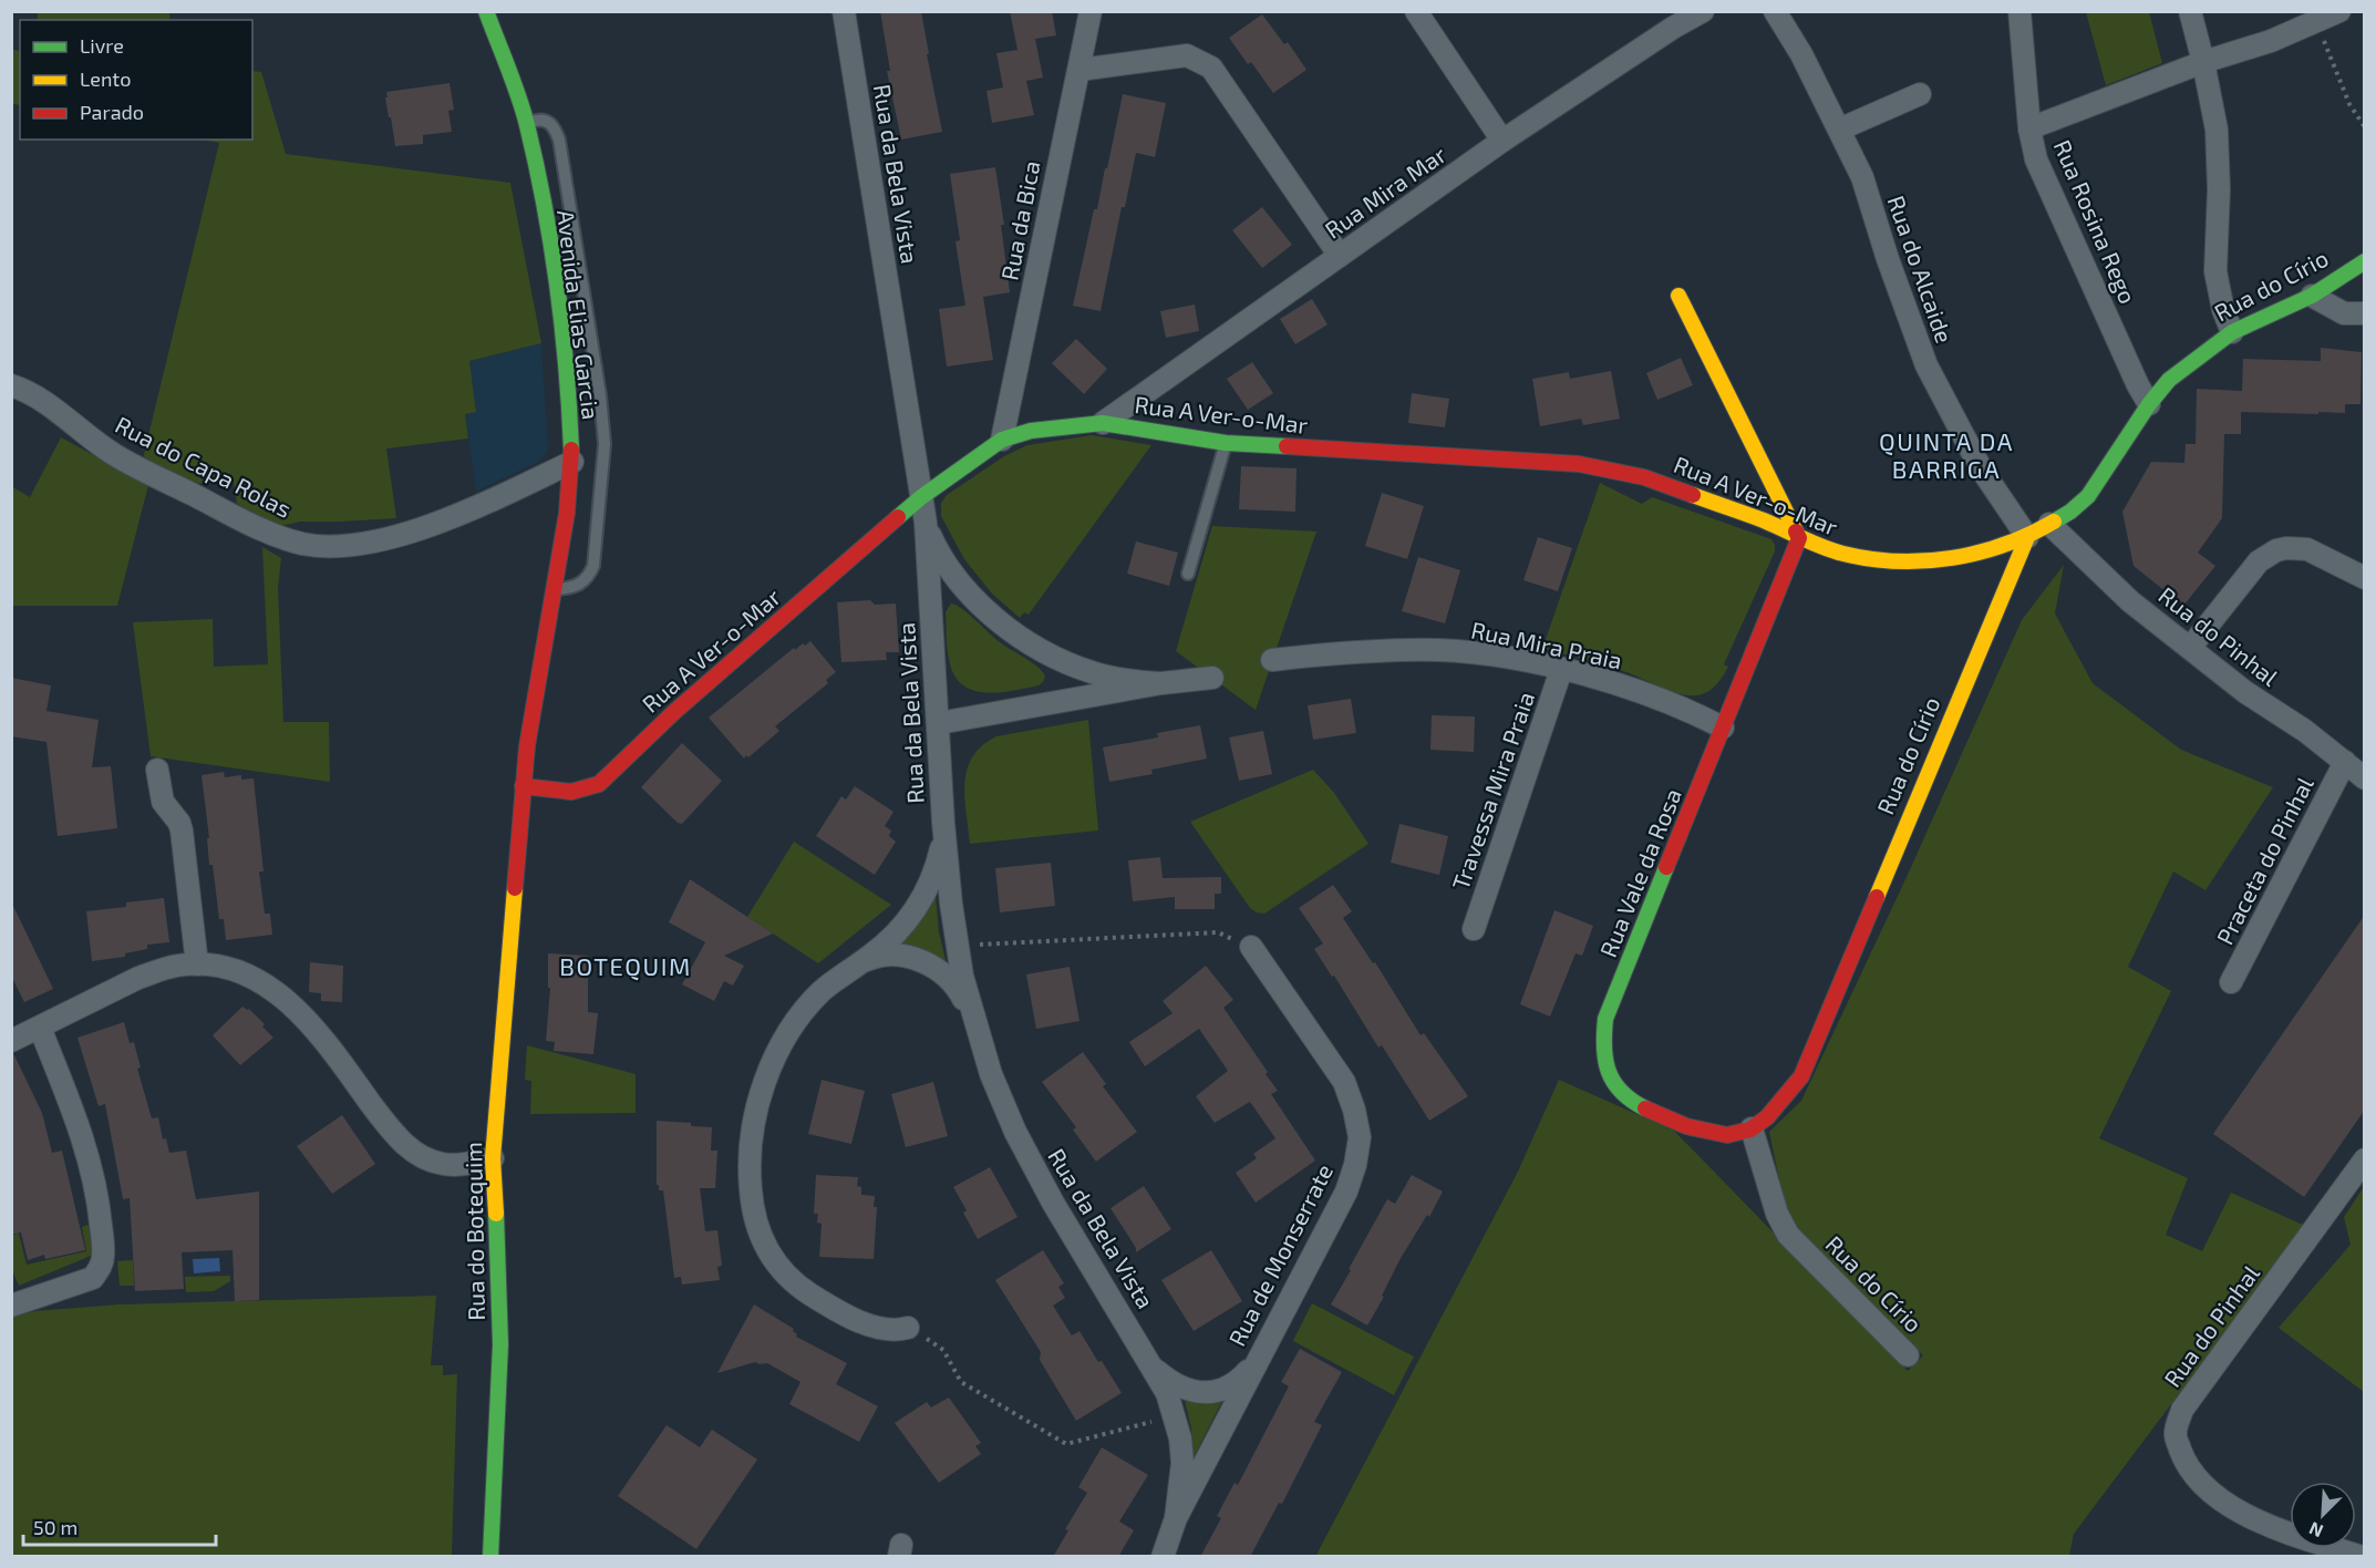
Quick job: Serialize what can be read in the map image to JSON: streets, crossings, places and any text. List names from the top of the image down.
{
  "streets": {
    "street": [
      "Rua da Bela Vista",
      "Rua Mira Mar",
      "Rua da Bica",
      "Rua Rosina Rego",
      "Rua do Alcaide",
      "Rua do Círio",
      "Avenida Elias Garcia",
      "Rua A Ver-o-Mar",
      "Rua do Capa Rolas",
      "Rua do Pinhal",
      "Rua Mira Praia",
      "Travessa Mira Praia",
      "Praceta do Pinhal",
      "Rua Vale da Rosa",
      "Rua do Botequim",
      "Rua de Monserrate"
    ]
  },
  "crossings": [
    ["Rua da Bela Vista", "Rua A Ver-o-Mar"],
    ["Rua da Bela Vista", "Rua de Monserrate"],
    ["Rua Mira Mar", "Rua A Ver-o-Mar"],
    ["Rua da Bica", "Rua A Ver-o-Mar"],
    ["Rua Rosina Rego", "Rua do Círio"],
    ["Rua do Alcaide", "Rua do Círio"],
    ["Rua do Alcaide", "Rua A Ver-o-Mar"],
    ["Rua do Círio", "Rua A Ver-o-Mar"],
    ["Rua do Círio", "Rua do Pinhal"],
    ["Rua do Círio", "Rua Vale da Rosa"],
    ["Avenida Elias Garcia", "Rua A Ver-o-Mar"],
    ["Avenida Elias Garcia", "Rua do Capa Rolas"],
    ["Avenida Elias Garcia", "Rua do Botequim"],
    ["Rua A Ver-o-Mar", "Rua Vale da Rosa"],
    ["Rua A Ver-o-Mar", "Rua do Botequim"],
    ["Rua do Pinhal", "Praceta do Pinhal"],
    ["Rua Mira Praia", "Travessa Mira Praia"],
    ["Rua Mira Praia", "Rua Vale da Rosa"]
  ],
  "districts": ["QUINTA DA BARRIGA", "BOTEQUIM"],
  "legend": ["Livre", "Lento", "Parado"],
  "scale_bar": "50 m",
  "north": "bottom left"
}
